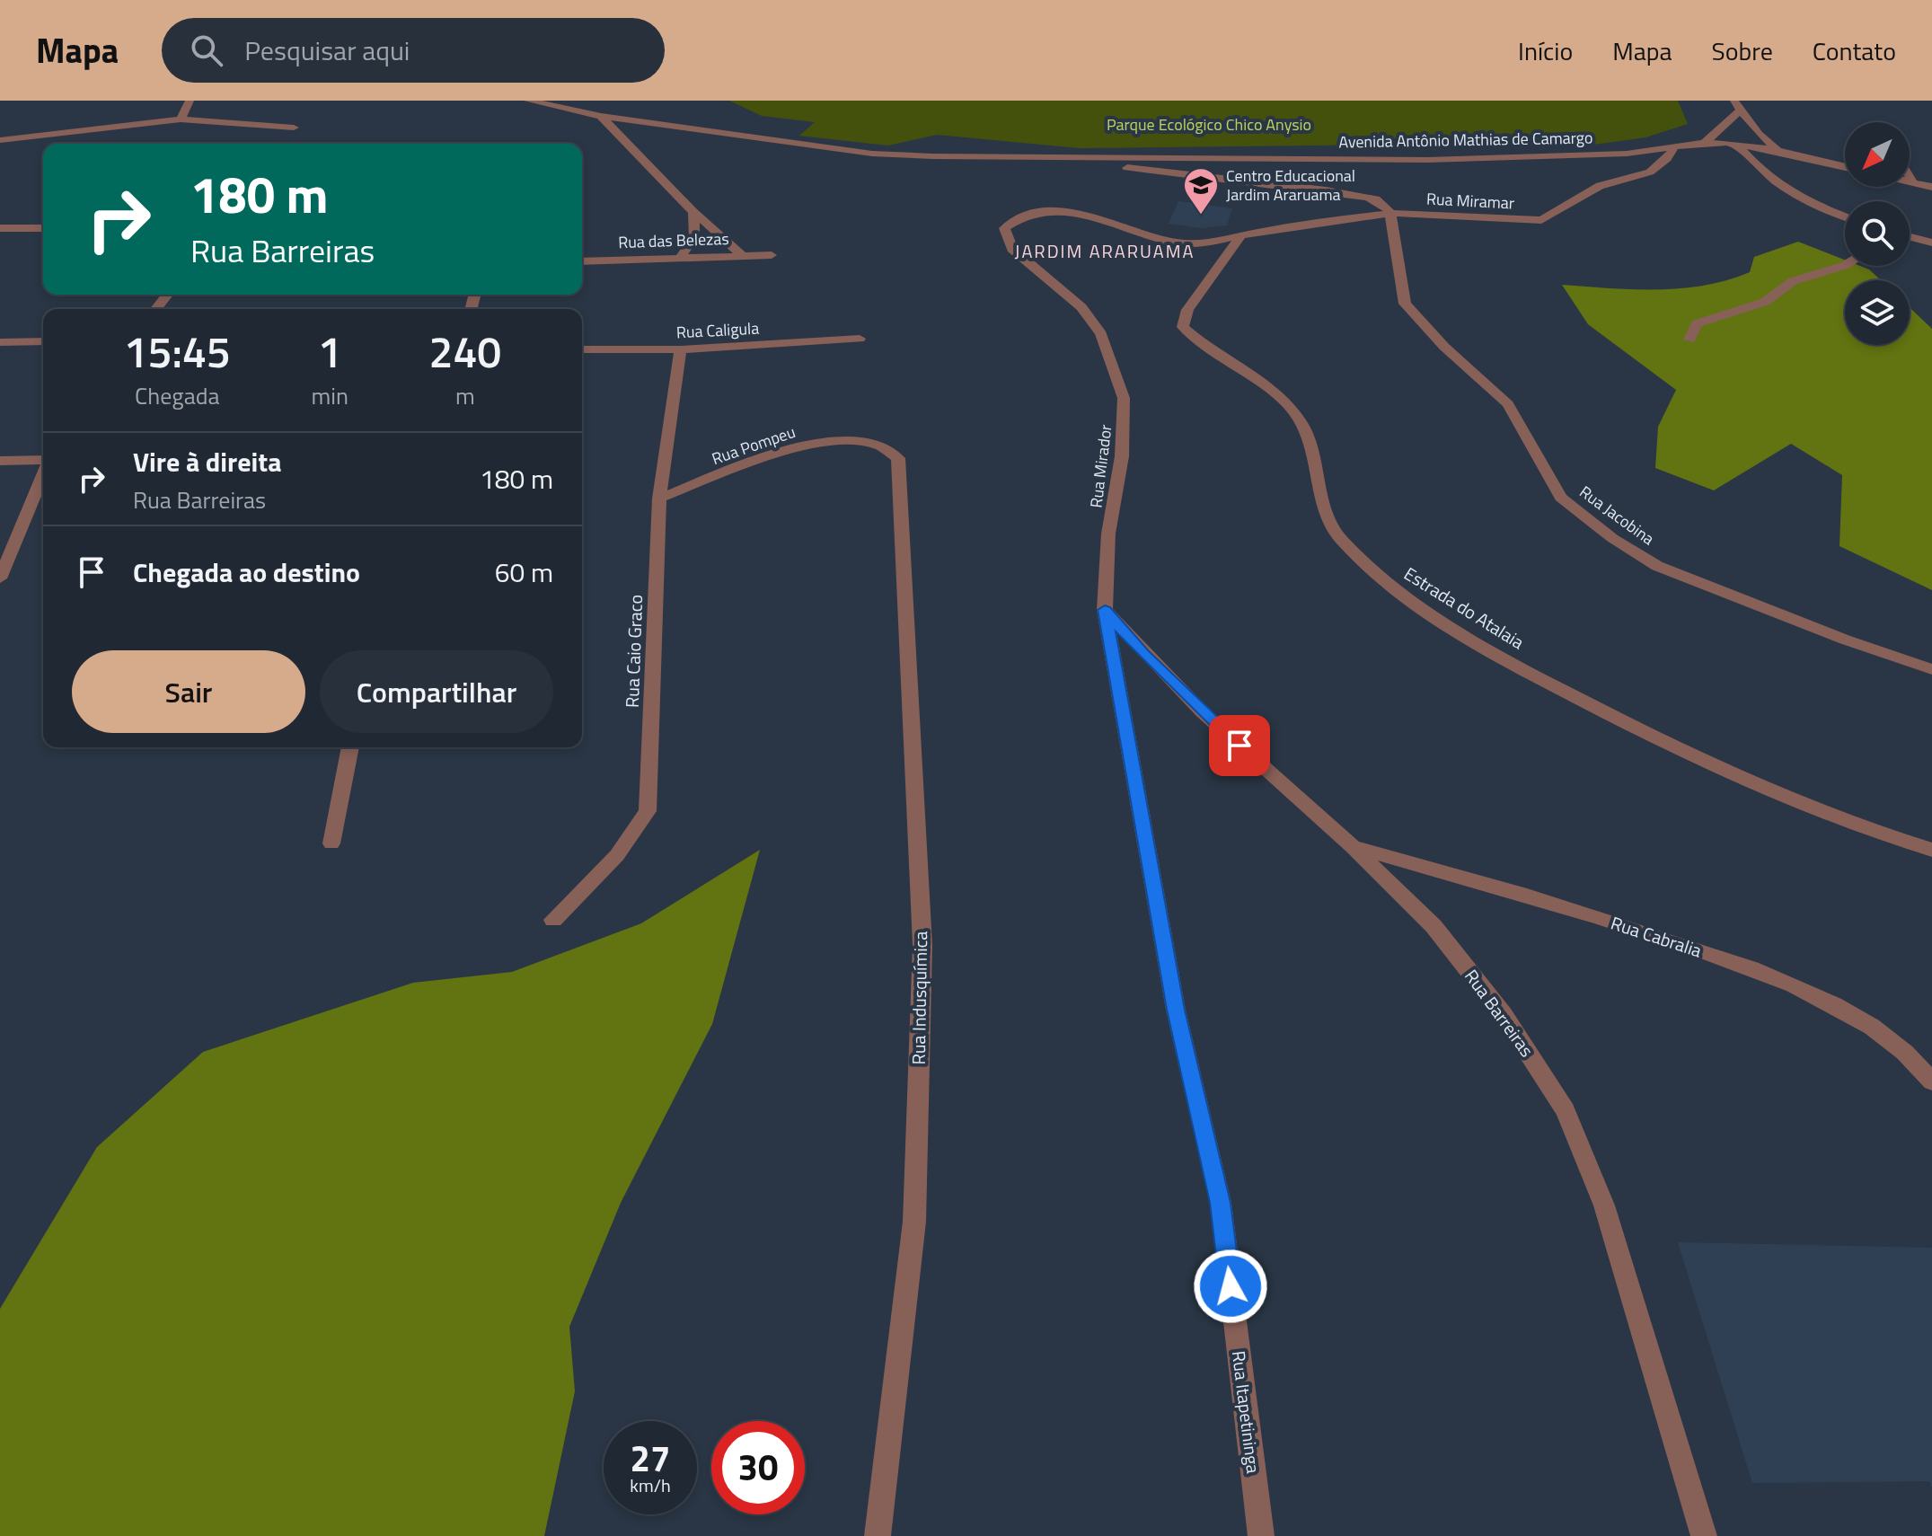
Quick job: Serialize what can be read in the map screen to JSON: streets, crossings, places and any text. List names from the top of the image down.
{
  "streets": {
    "street": [
      "Avenida Antônio Mathias de Camargo",
      "Rua Miramar",
      "Rua das Belezas",
      "Rua Caligula",
      "Rua Pompeu",
      "Rua Mirador",
      "Rua Jacobina",
      "Estrada do Atalaia",
      "Rua Caio Graco",
      "Rua Cabralia",
      "Rua Indusquímica",
      "Rua Barreiras",
      "Rua Itapetininga"
    ]
  },
  "crossings": [
    ["Avenida Antônio Mathias de Camargo", "Rua Miramar"],
    ["Rua Miramar", "Rua Mirador"],
    ["Rua Miramar", "Rua Jacobina"],
    ["Rua Miramar", "Estrada do Atalaia"],
    ["Rua Caligula", "Rua Caio Graco"],
    ["Rua Pompeu", "Rua Caio Graco"],
    ["Rua Pompeu", "Rua Indusquímica"],
    ["Rua Mirador", "Estrada do Atalaia"],
    ["Rua Mirador", "Rua Barreiras"],
    ["Rua Mirador", "Rua Itapetininga"],
    ["Rua Cabralia", "Rua Barreiras"],
    ["Rua Barreiras", "Rua Itapetininga"]
  ],
  "districts": ["JARDIM ARARUAMA"],
  "parks": ["Parque Ecológico Chico Anysio"],
  "places": {
    "school or university": ["Centro Educacional Jardim Araruama"]
  },
  "north": "bottom left",
  "page": {
    "header": "Mapa",
    "search": "Pesquisar aqui",
    "nav": [
      "Início",
      "Mapa",
      "Sobre",
      "Contato"
    ],
    "turn": ["180 m", "Rua Barreiras"],
    "eta": [
      "15:45",
      "Chegada",
      "1",
      "min",
      "240",
      "m"
    ],
    "list": [
      {
        "name": "Vire à direita",
        "note": "Rua Barreiras",
        "value": "180 m"
      },
      {
        "name": "Chegada ao destino",
        "value": "60 m"
      }
    ],
    "buttons": ["Sair", "Compartilhar"],
    "speed": "27 km/h",
    "limit": "30"
  }
}
